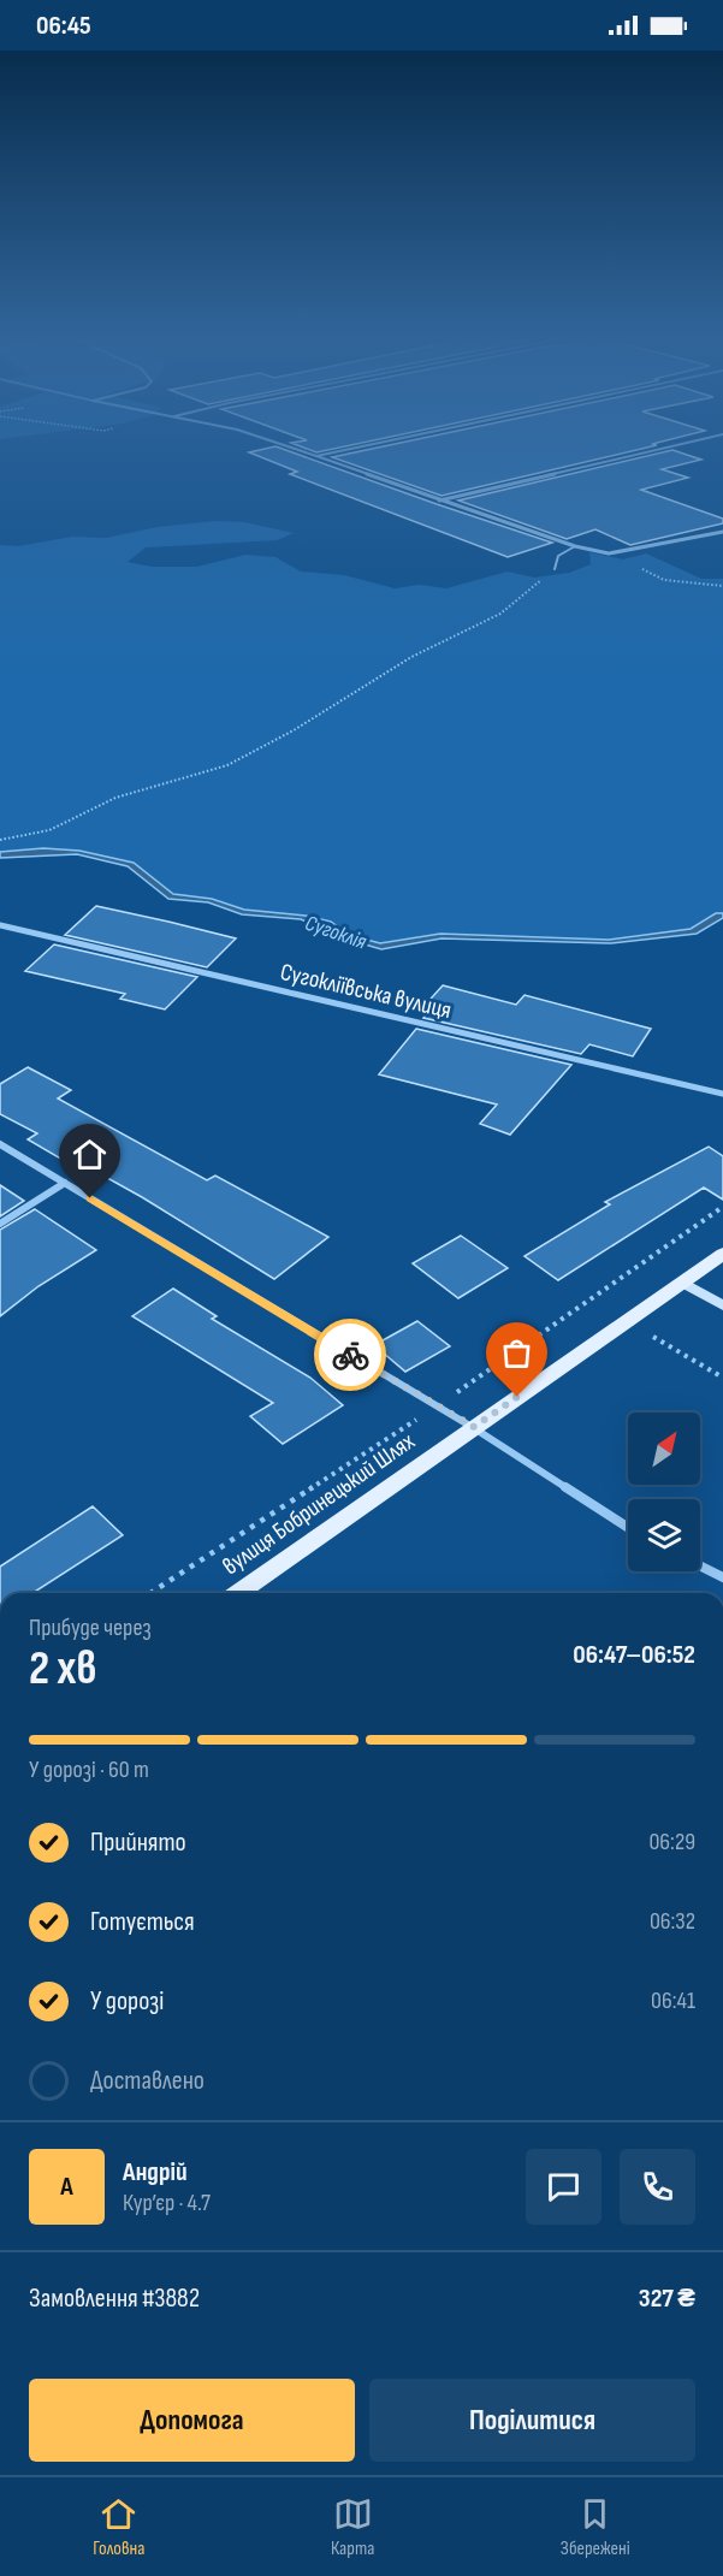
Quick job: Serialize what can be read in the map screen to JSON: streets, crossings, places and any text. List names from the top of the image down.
{
  "streets": {
    "main road": ["вулиця Бобринецький Шлях"],
    "street": ["Сугокліївська вулиця"]
  },
  "water": ["Сугоклія"],
  "north": "top right",
  "page": {
    "status": "06:45",
    "heading": ["2 хв", "Прибуде через", "06:47–06:52"],
    "panel": [
      "Андрій",
      "Кур’єр · 4.7",
      "Замовлення #3882",
      "327 ₴"
    ],
    "bar": "У дорозі · 60 m",
    "list": [
      ["Прийнято", "06:29"],
      ["Готується", "06:32"],
      ["У дорозі", "06:41"],
      "Доставлено"
    ],
    "round": "А",
    "buttons": ["Допомога", "Поділитися"],
    "tabs": ["Головна", "Карта", "Збережені"]
  }
}
